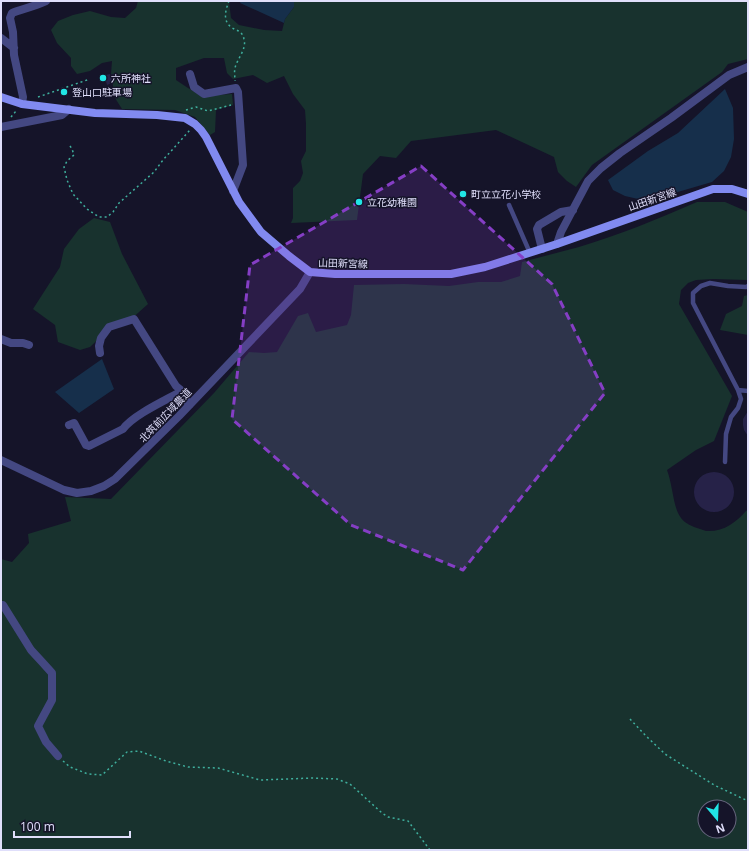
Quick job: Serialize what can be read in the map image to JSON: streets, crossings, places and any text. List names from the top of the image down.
{
  "streets": {
    "main road": ["山田新宮線"],
    "street": ["北筑前広域農道"]
  },
  "crossings": [
    ["山田新宮線", "北筑前広域農道"]
  ],
  "places": [
    "六所神社",
    "登山口駐車場",
    "町立立花小学校",
    "立花幼稚園"
  ],
  "scale_bar": "100 m",
  "north": "bottom"
}
